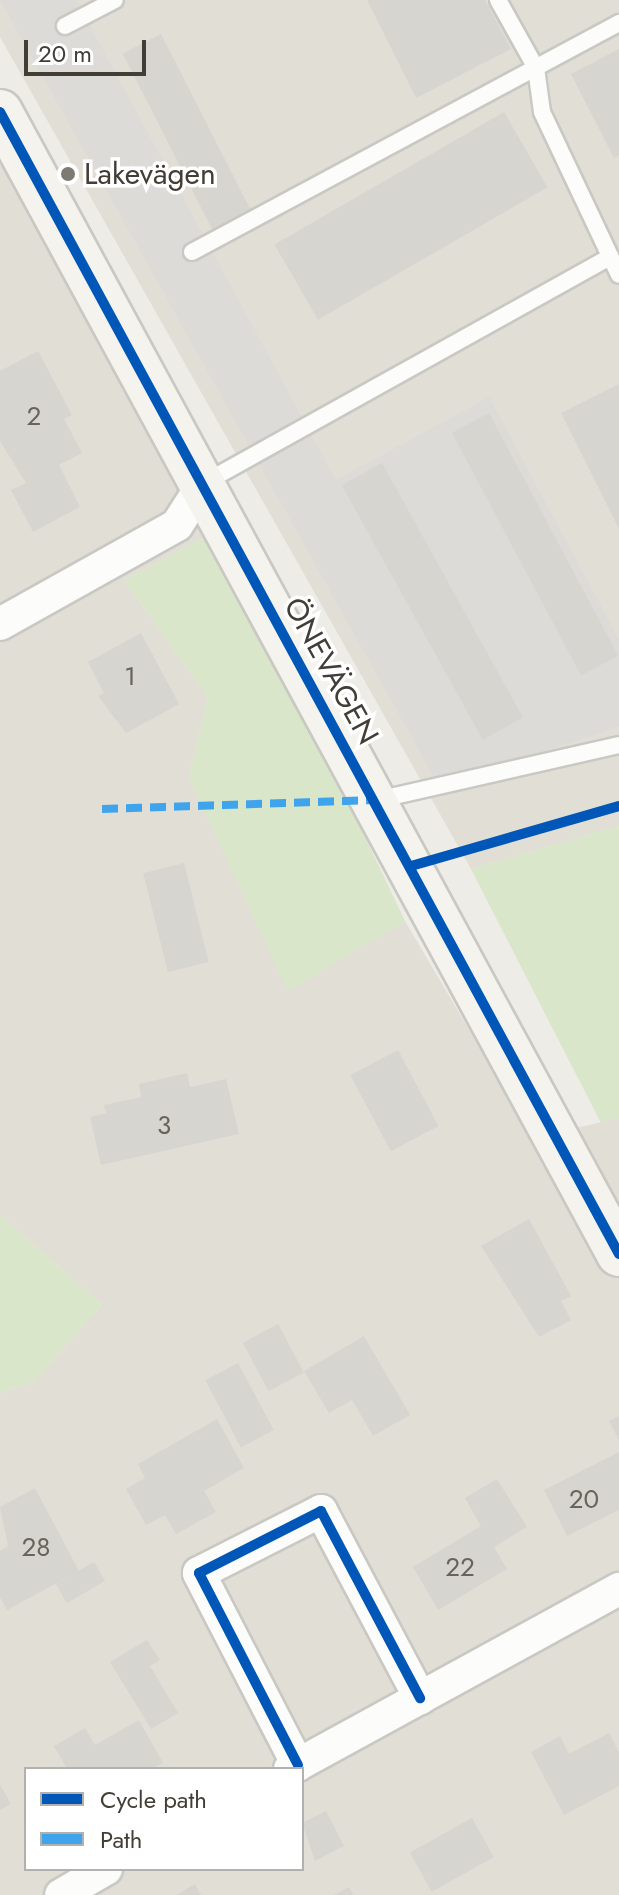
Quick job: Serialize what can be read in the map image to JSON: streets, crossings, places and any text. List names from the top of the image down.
{
  "streets": {
    "street": ["ÖNEVÄGEN"]
  },
  "places": ["Lakevägen"],
  "house_numbers": [
    "2",
    "1",
    "3",
    "20",
    "28",
    "22"
  ],
  "legend": ["Cycle path", "Path"],
  "scale_bar": "20 m"
}
